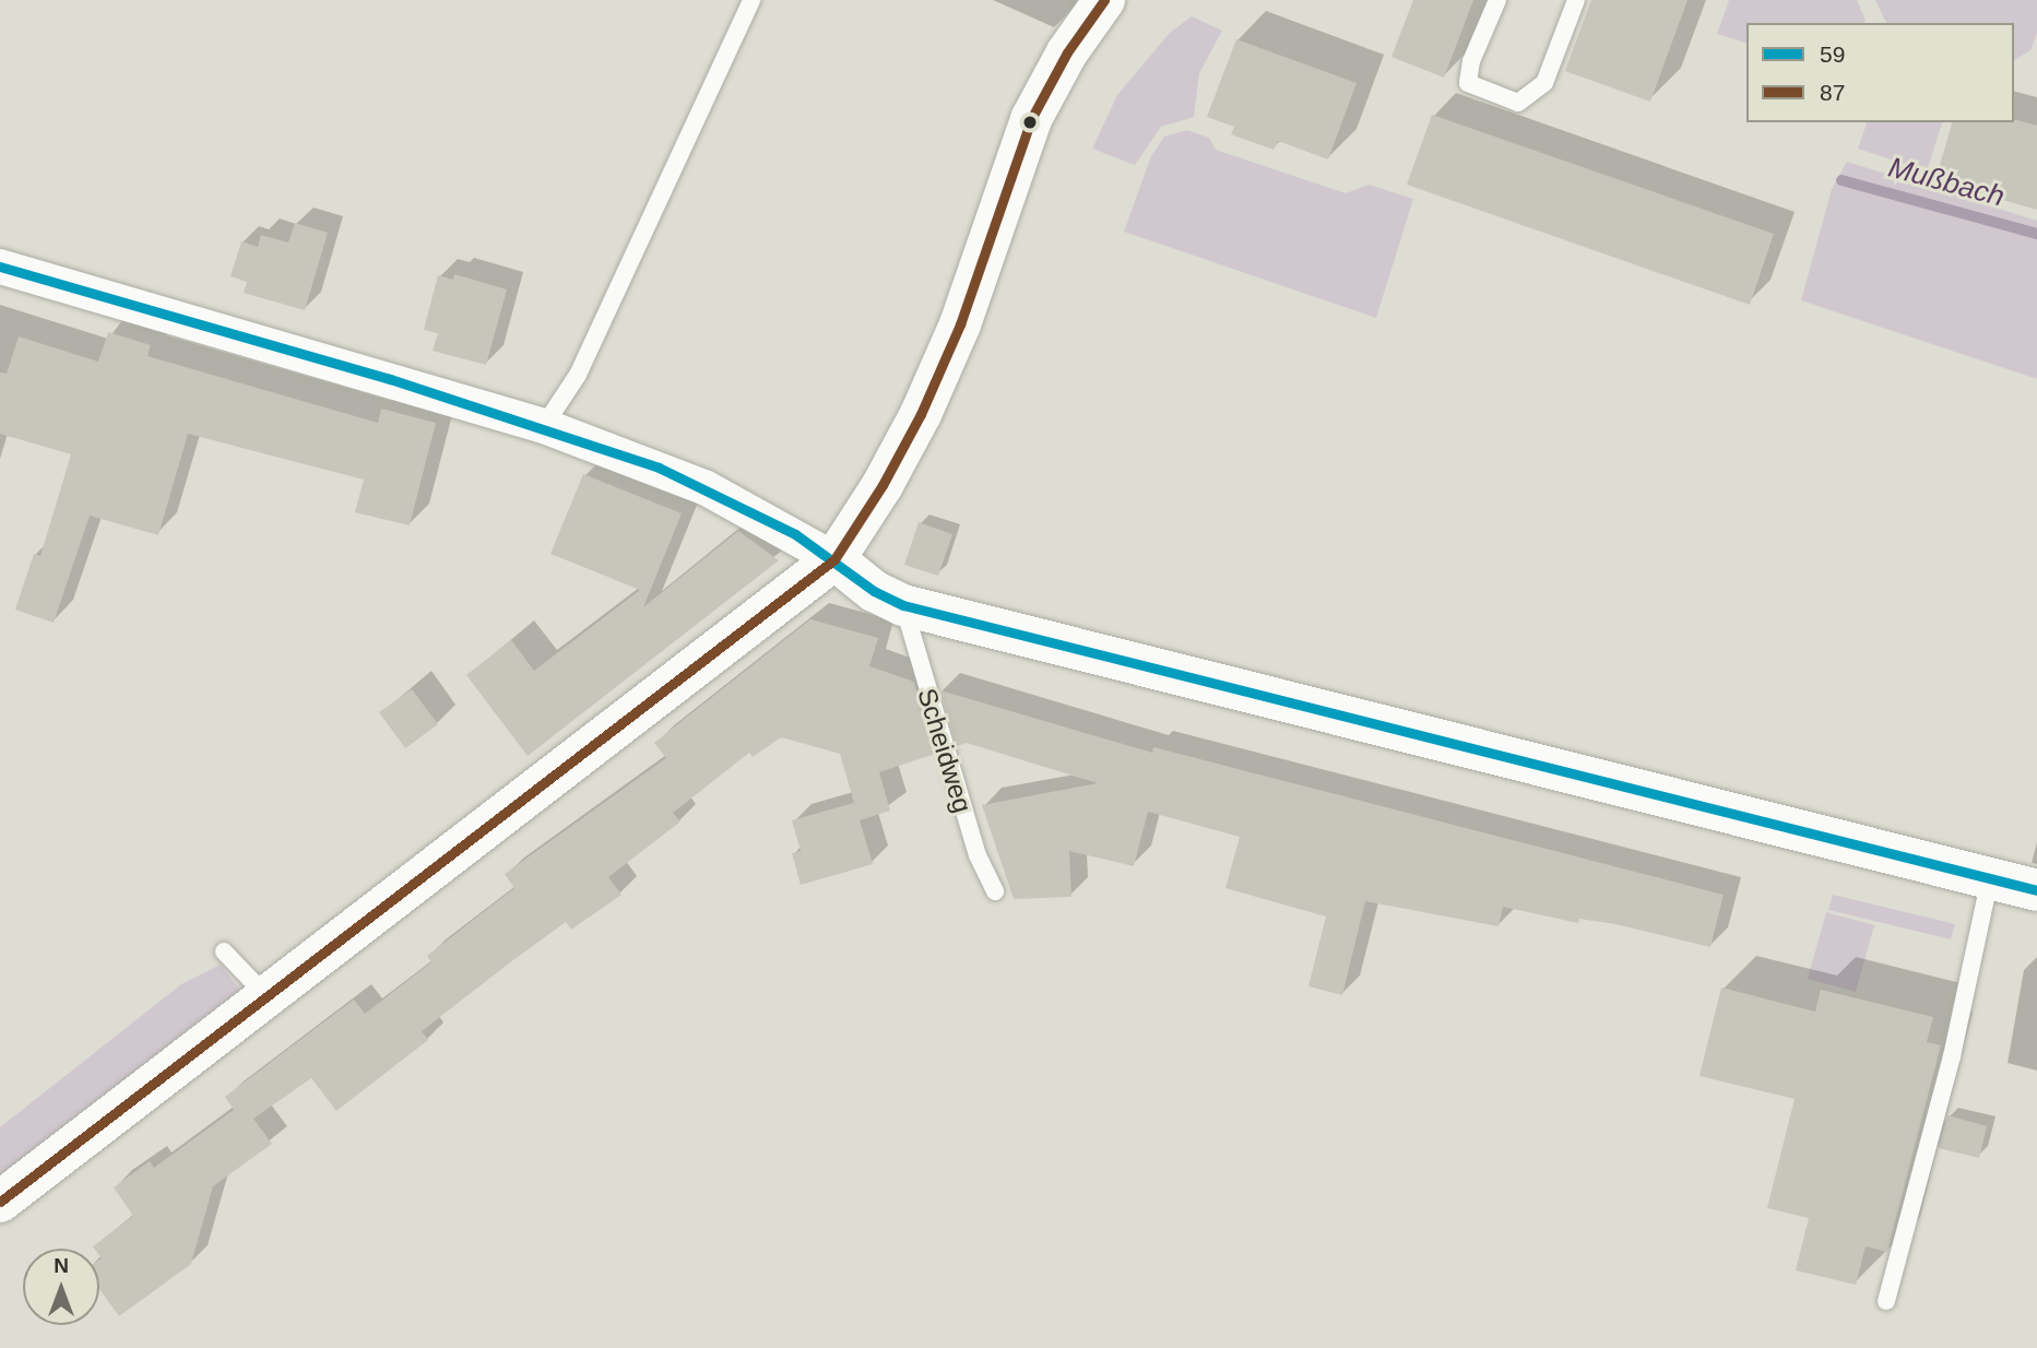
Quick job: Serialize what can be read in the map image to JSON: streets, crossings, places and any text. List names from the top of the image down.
{
  "streets": {
    "lane": ["Scheidweg"]
  },
  "water": ["Mußbach"],
  "lines": ["transit line 87", "transit line 59"],
  "legend": ["59", "87"],
  "north": "top"
}
